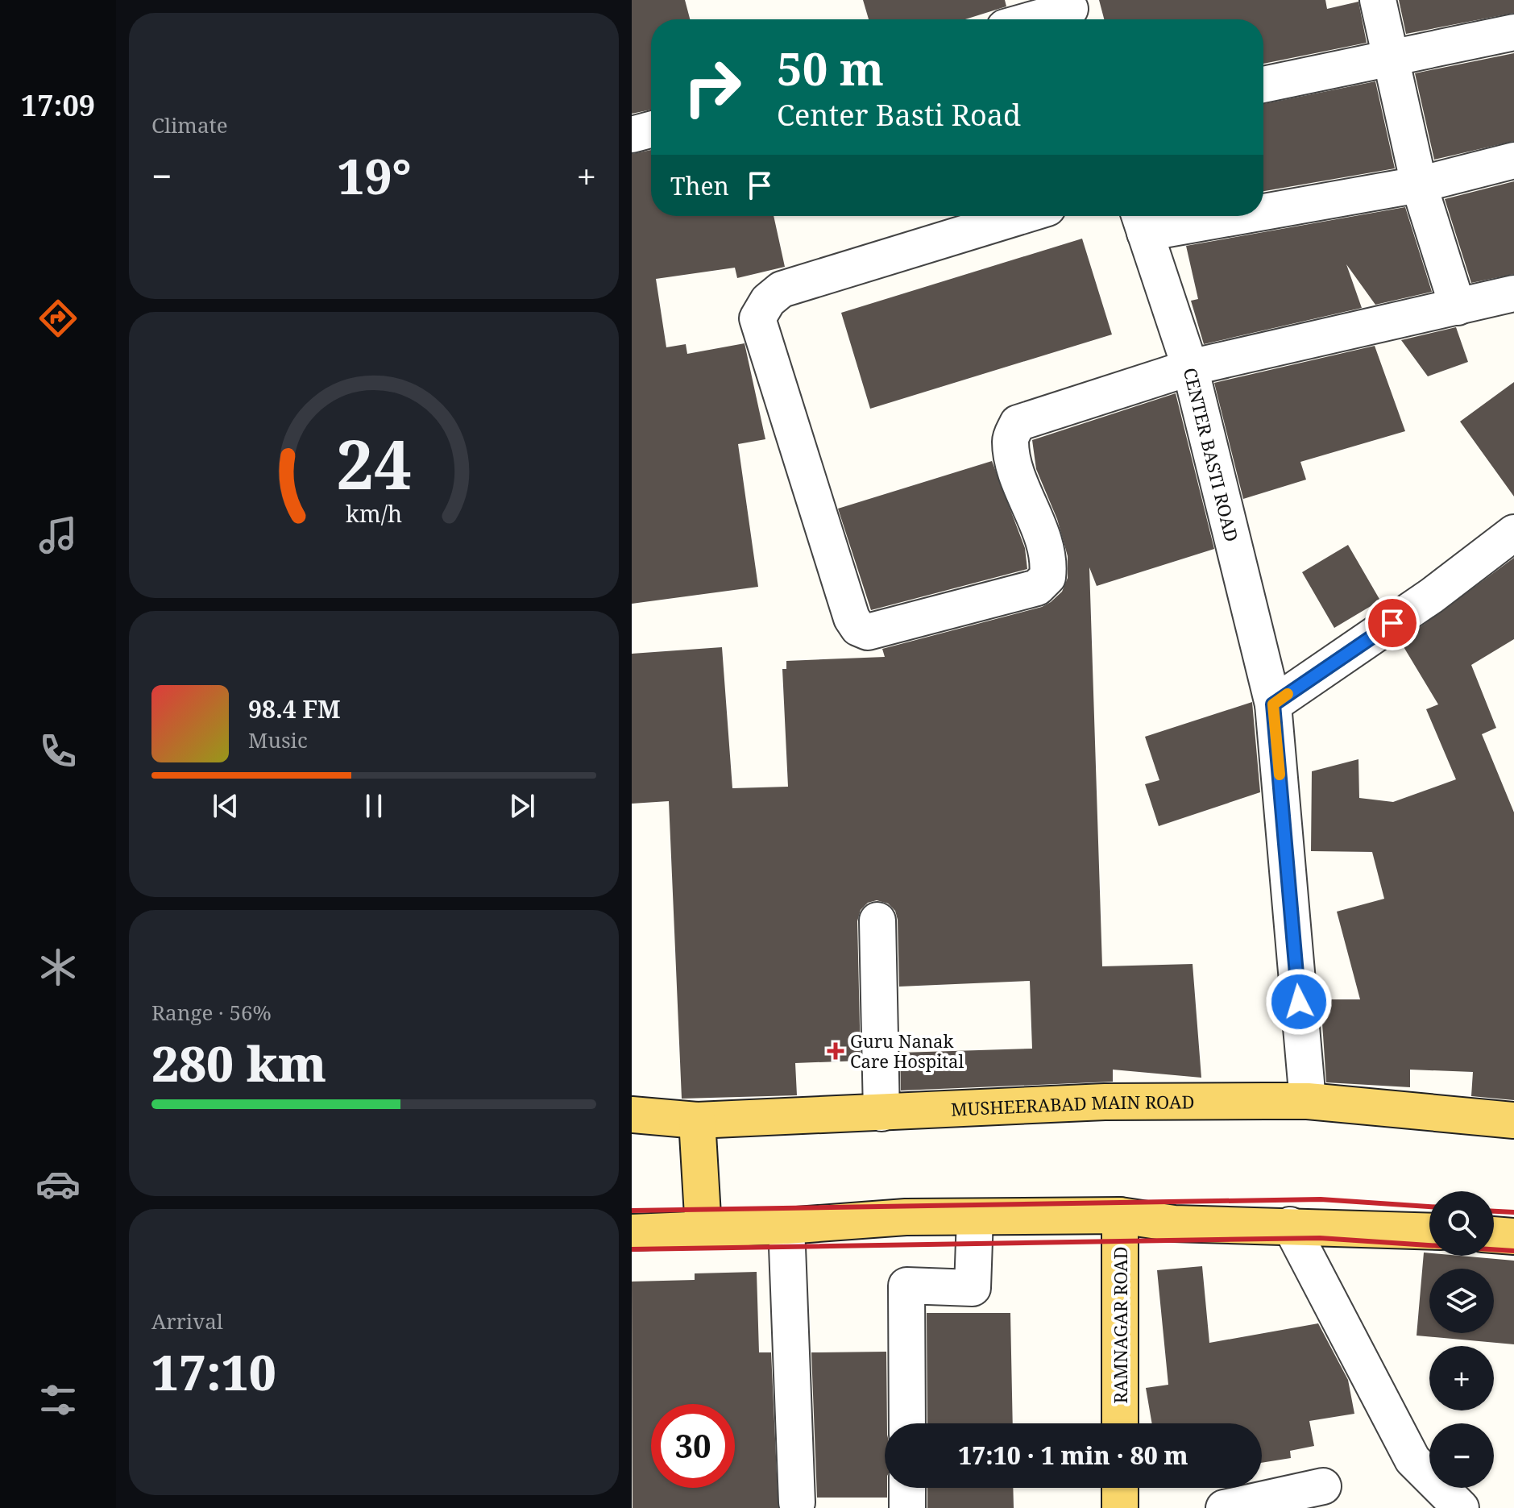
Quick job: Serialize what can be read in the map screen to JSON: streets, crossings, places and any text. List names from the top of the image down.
{
  "streets": {
    "main road": ["MUSHEERABAD MAIN ROAD", "RAMNAGAR ROAD"],
    "street": ["CENTER BASTI ROAD"]
  },
  "crossings": [
    ["CENTER BASTI ROAD", "MUSHEERABAD MAIN ROAD"]
  ],
  "places": {
    "health": ["Guru Nanak Care Hospital"]
  },
  "page": {
    "tabs": "17:09",
    "tile": [
      "Climate",
      ["Range · 56%", "280 km"],
      ["Arrival", "17:10"]
    ],
    "turn": ["50 m", "Center Basti Road"],
    "heat": ["−", "19°", "+"],
    "then": "Then",
    "song": ["98.4 FM", "Music"],
    "map_buttons": ["+", "−"],
    "limit": "30",
    "trip": "17:10 · 1 min · 80 m",
    "gauge": ["24", "km/h"]
  }
}
